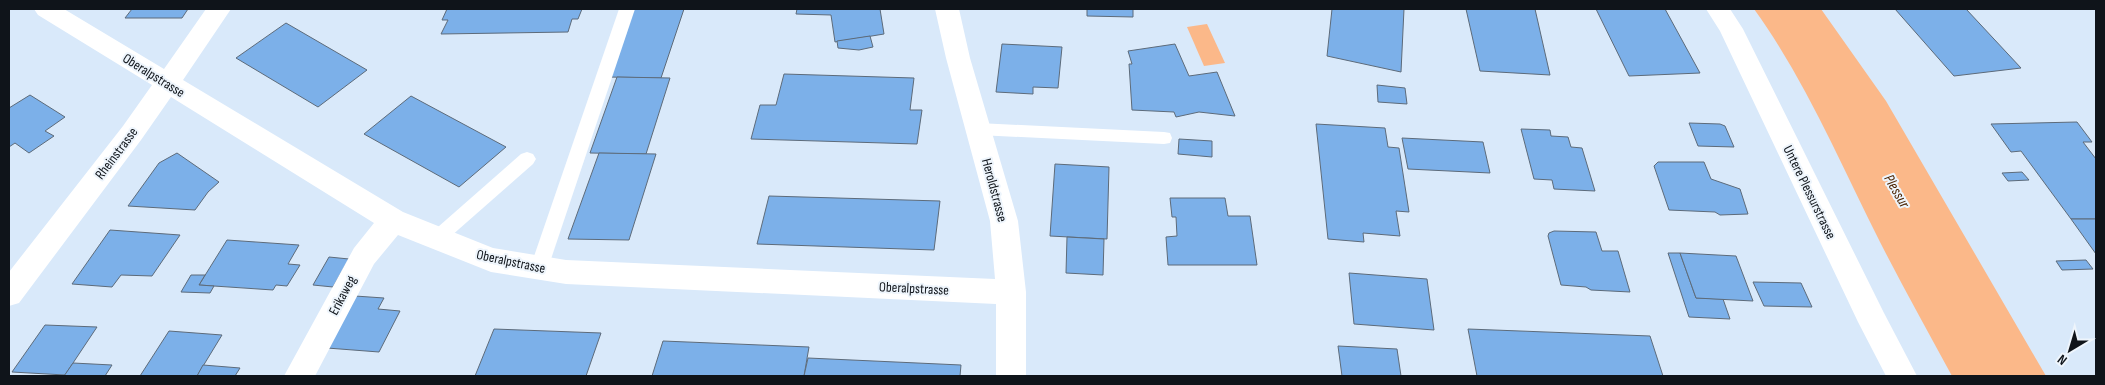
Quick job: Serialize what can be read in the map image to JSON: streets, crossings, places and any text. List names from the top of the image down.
{
  "streets": {
    "street": [
      "Oberalpstrasse",
      "Rheinstrasse",
      "Heroldstrasse",
      "Untere Plessurstrasse",
      "Erikaweg"
    ]
  },
  "crossings": [
    ["Oberalpstrasse", "Rheinstrasse"],
    ["Oberalpstrasse", "Heroldstrasse"],
    ["Oberalpstrasse", "Erikaweg"]
  ],
  "water": ["Plessur"],
  "north": "bottom left"
}
